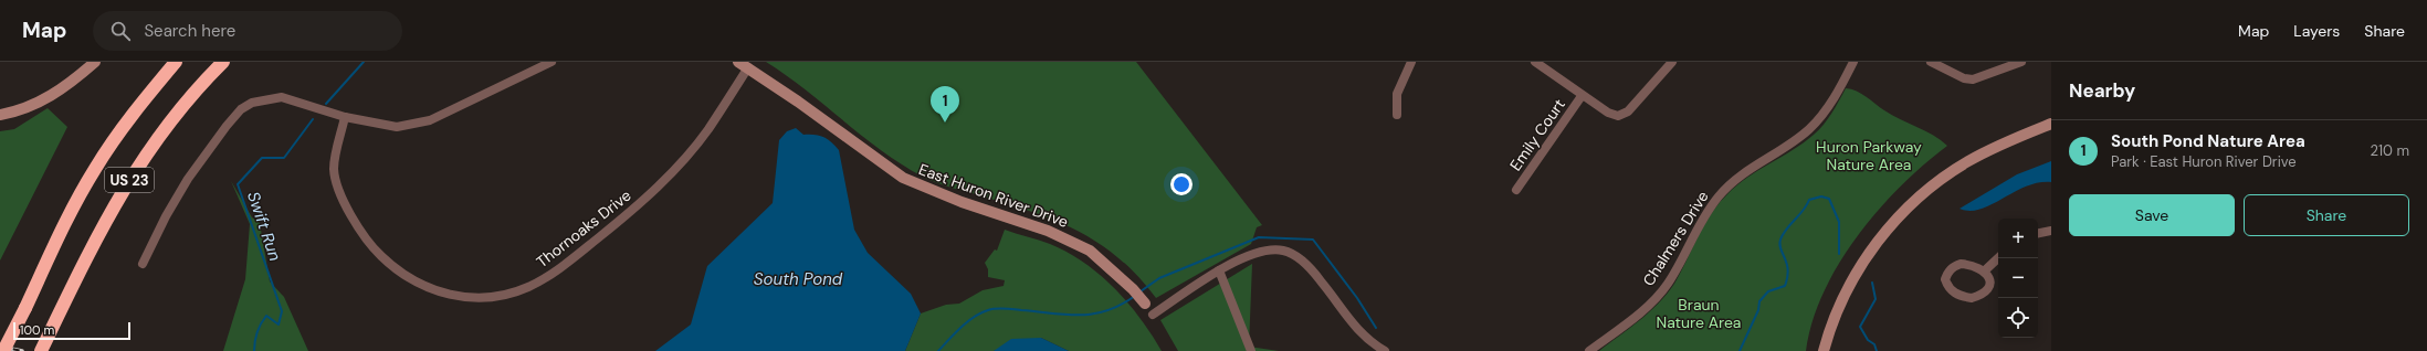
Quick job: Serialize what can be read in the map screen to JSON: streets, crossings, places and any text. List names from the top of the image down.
{
  "streets": {
    "highway": ["US 23"],
    "main road": ["East Huron River Drive"],
    "street": ["Emily Court", "Thornoaks Drive", "Chalmers Drive"]
  },
  "crossings": [
    ["East Huron River Drive", "Thornoaks Drive"]
  ],
  "water": ["Swift Run", "South Pond"],
  "parks": ["Huron Parkway Nature Area", "Braun Nature Area"],
  "scale_bar": "100 m",
  "page": {
    "header": "Map",
    "search": "Search here",
    "nav": ["Map", "Layers", "Share"],
    "heading": "Nearby",
    "pins": "1",
    "list": [
      {
        "mark": "1",
        "name": "South Pond Nature Area",
        "note": "Park · East Huron River Drive",
        "value": "210 m"
      }
    ],
    "buttons": ["Save", "Share"],
    "map_buttons": ["+", "−"],
    "scale": "100 m"
  }
}
